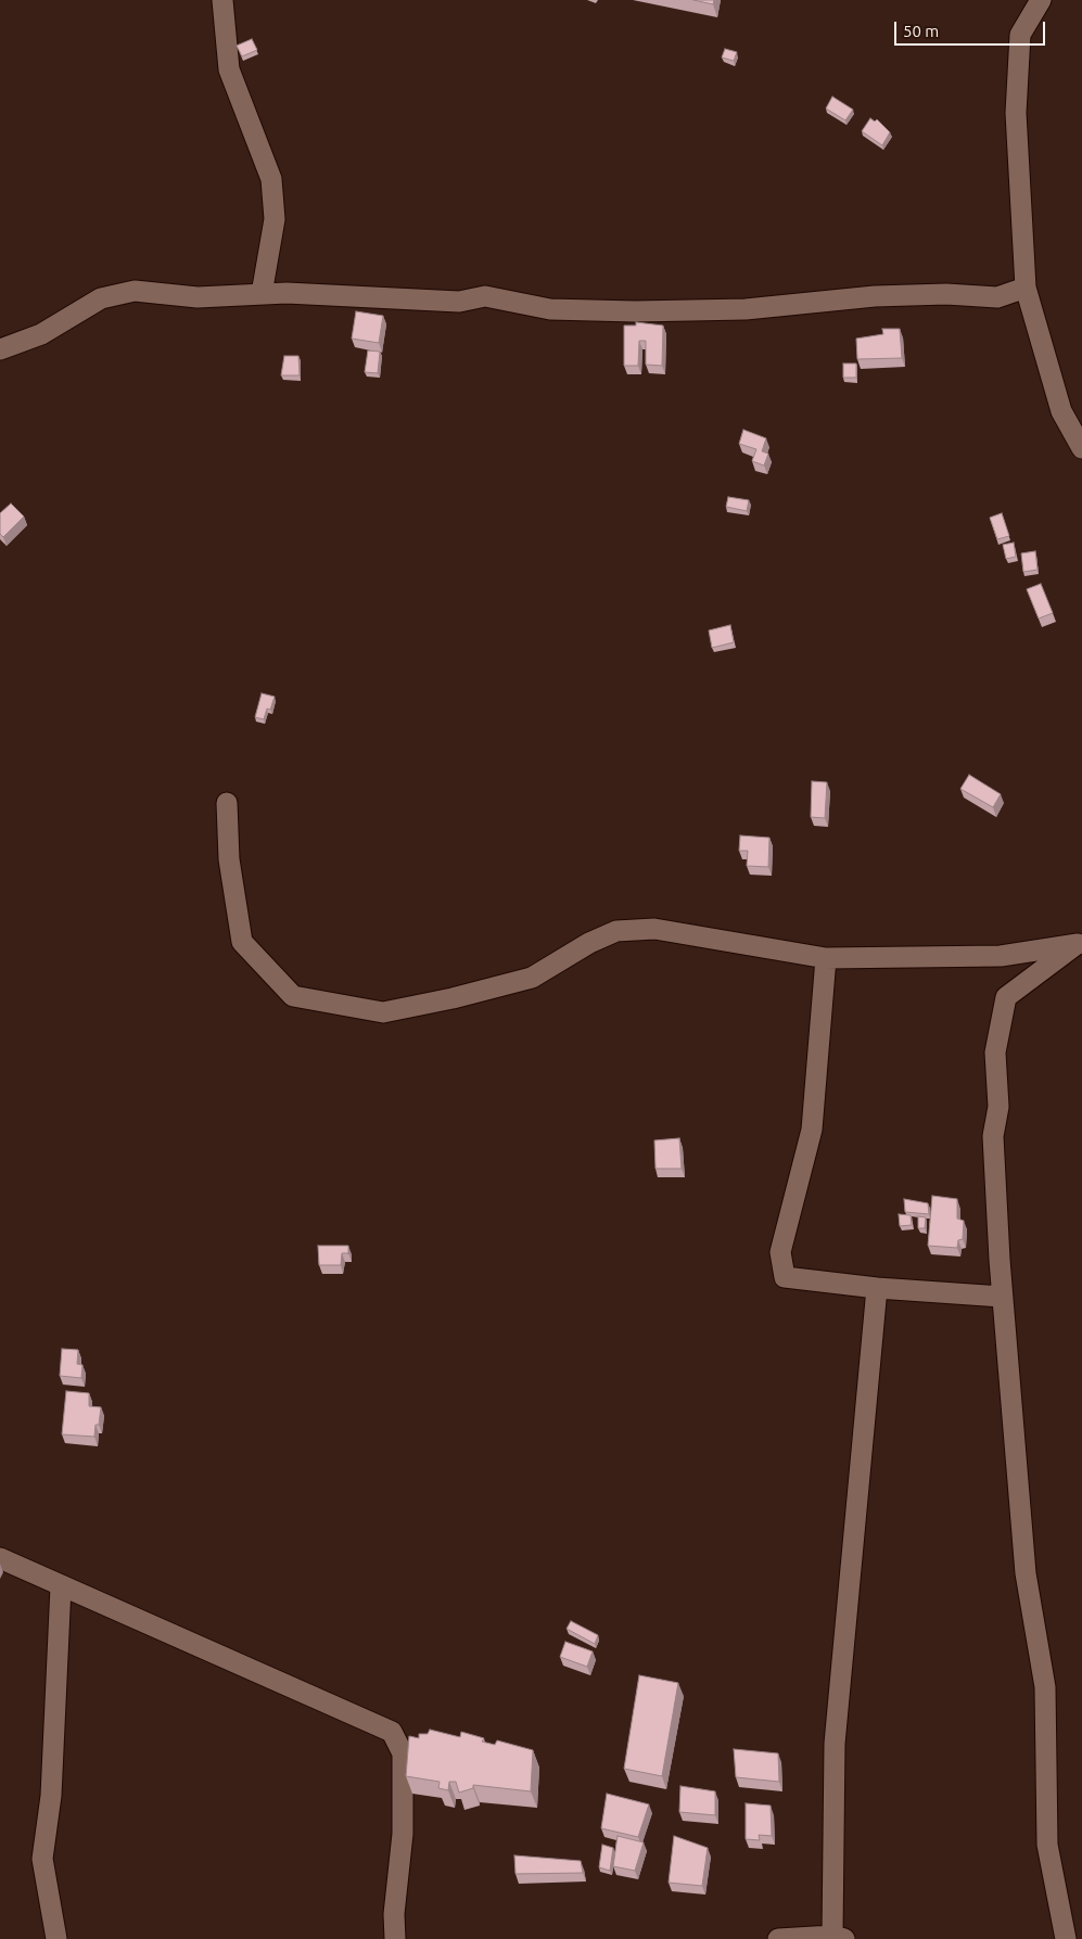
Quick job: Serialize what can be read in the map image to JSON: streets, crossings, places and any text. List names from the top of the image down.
{
  "scale_bar": "50 m"
}
